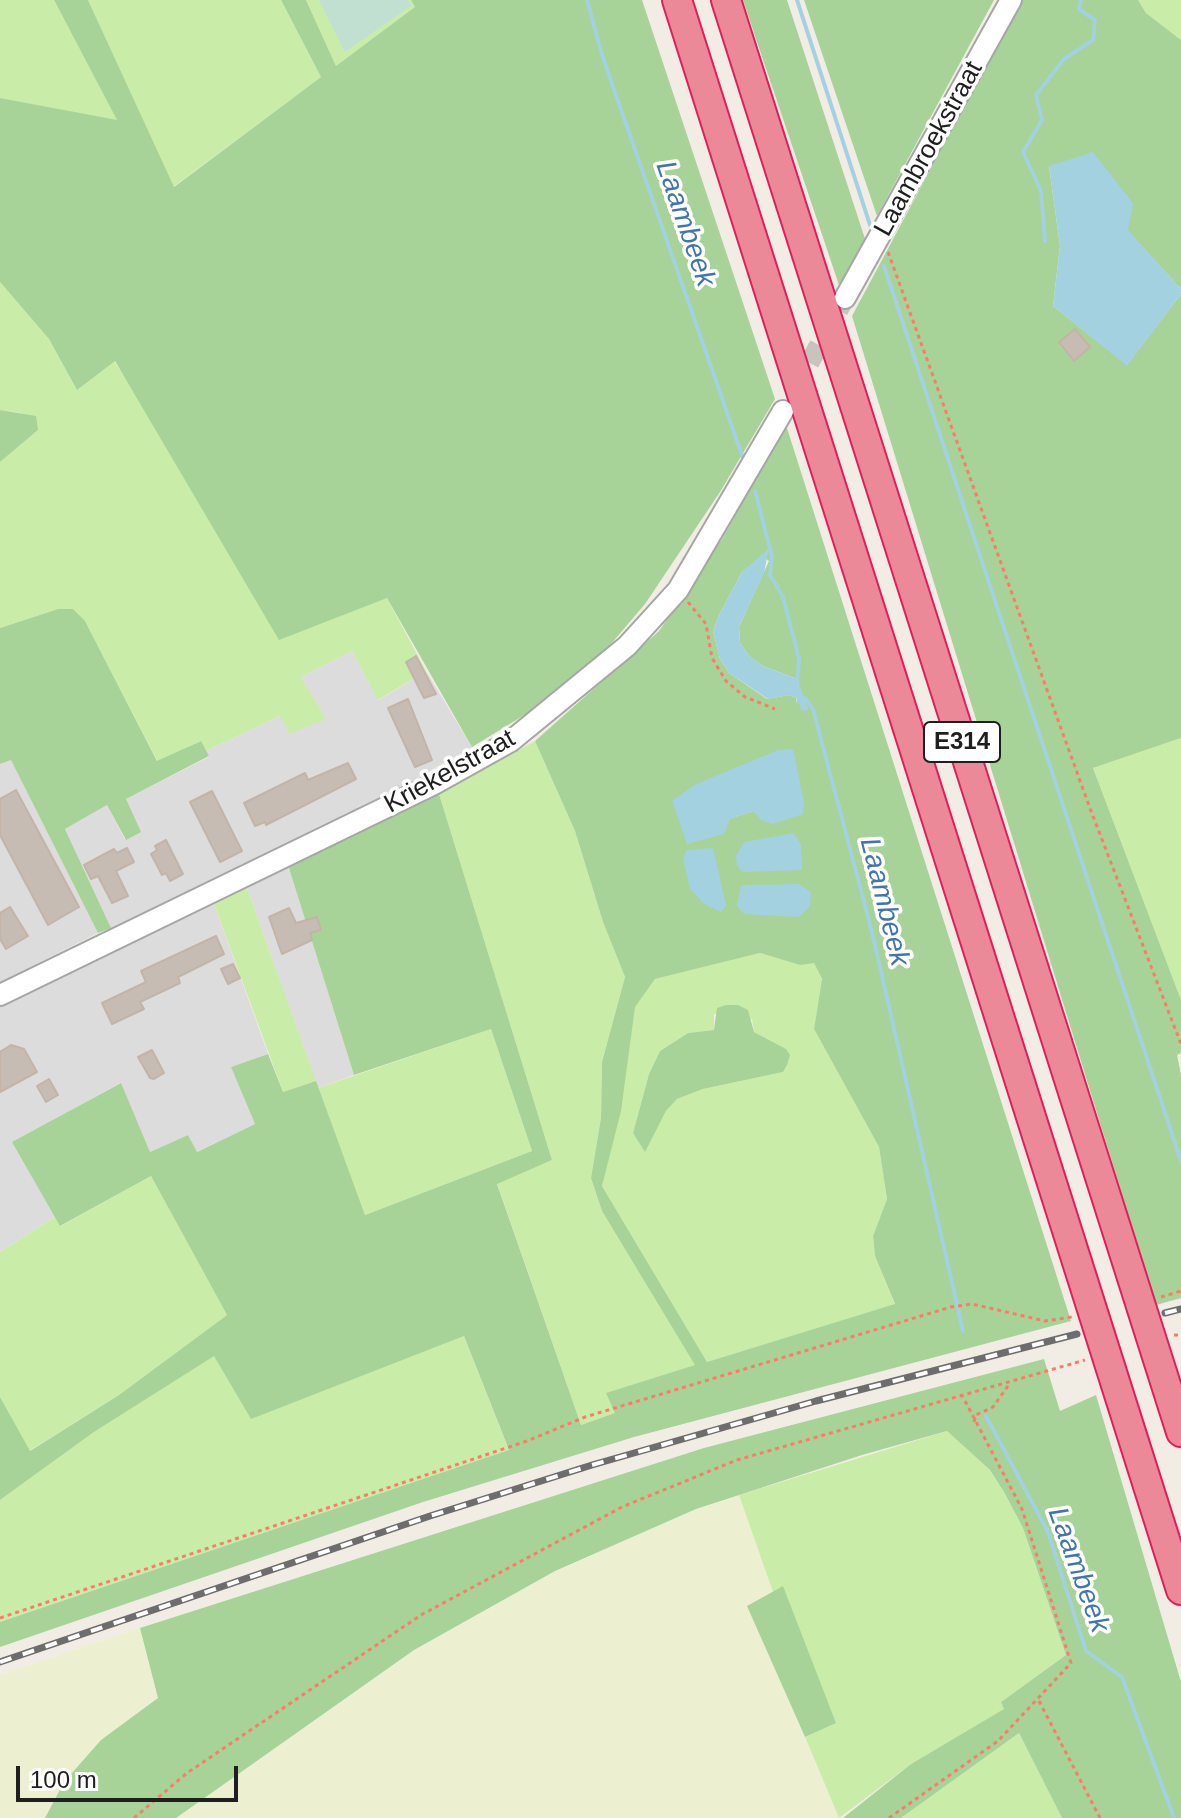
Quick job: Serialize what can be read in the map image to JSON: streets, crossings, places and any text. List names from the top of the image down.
{
  "streets": {
    "highway": ["E314"],
    "street": ["Laambroekstraat", "Kriekelstraat"]
  },
  "water": ["Laambeek"],
  "scale_bar": "100 m"
}
